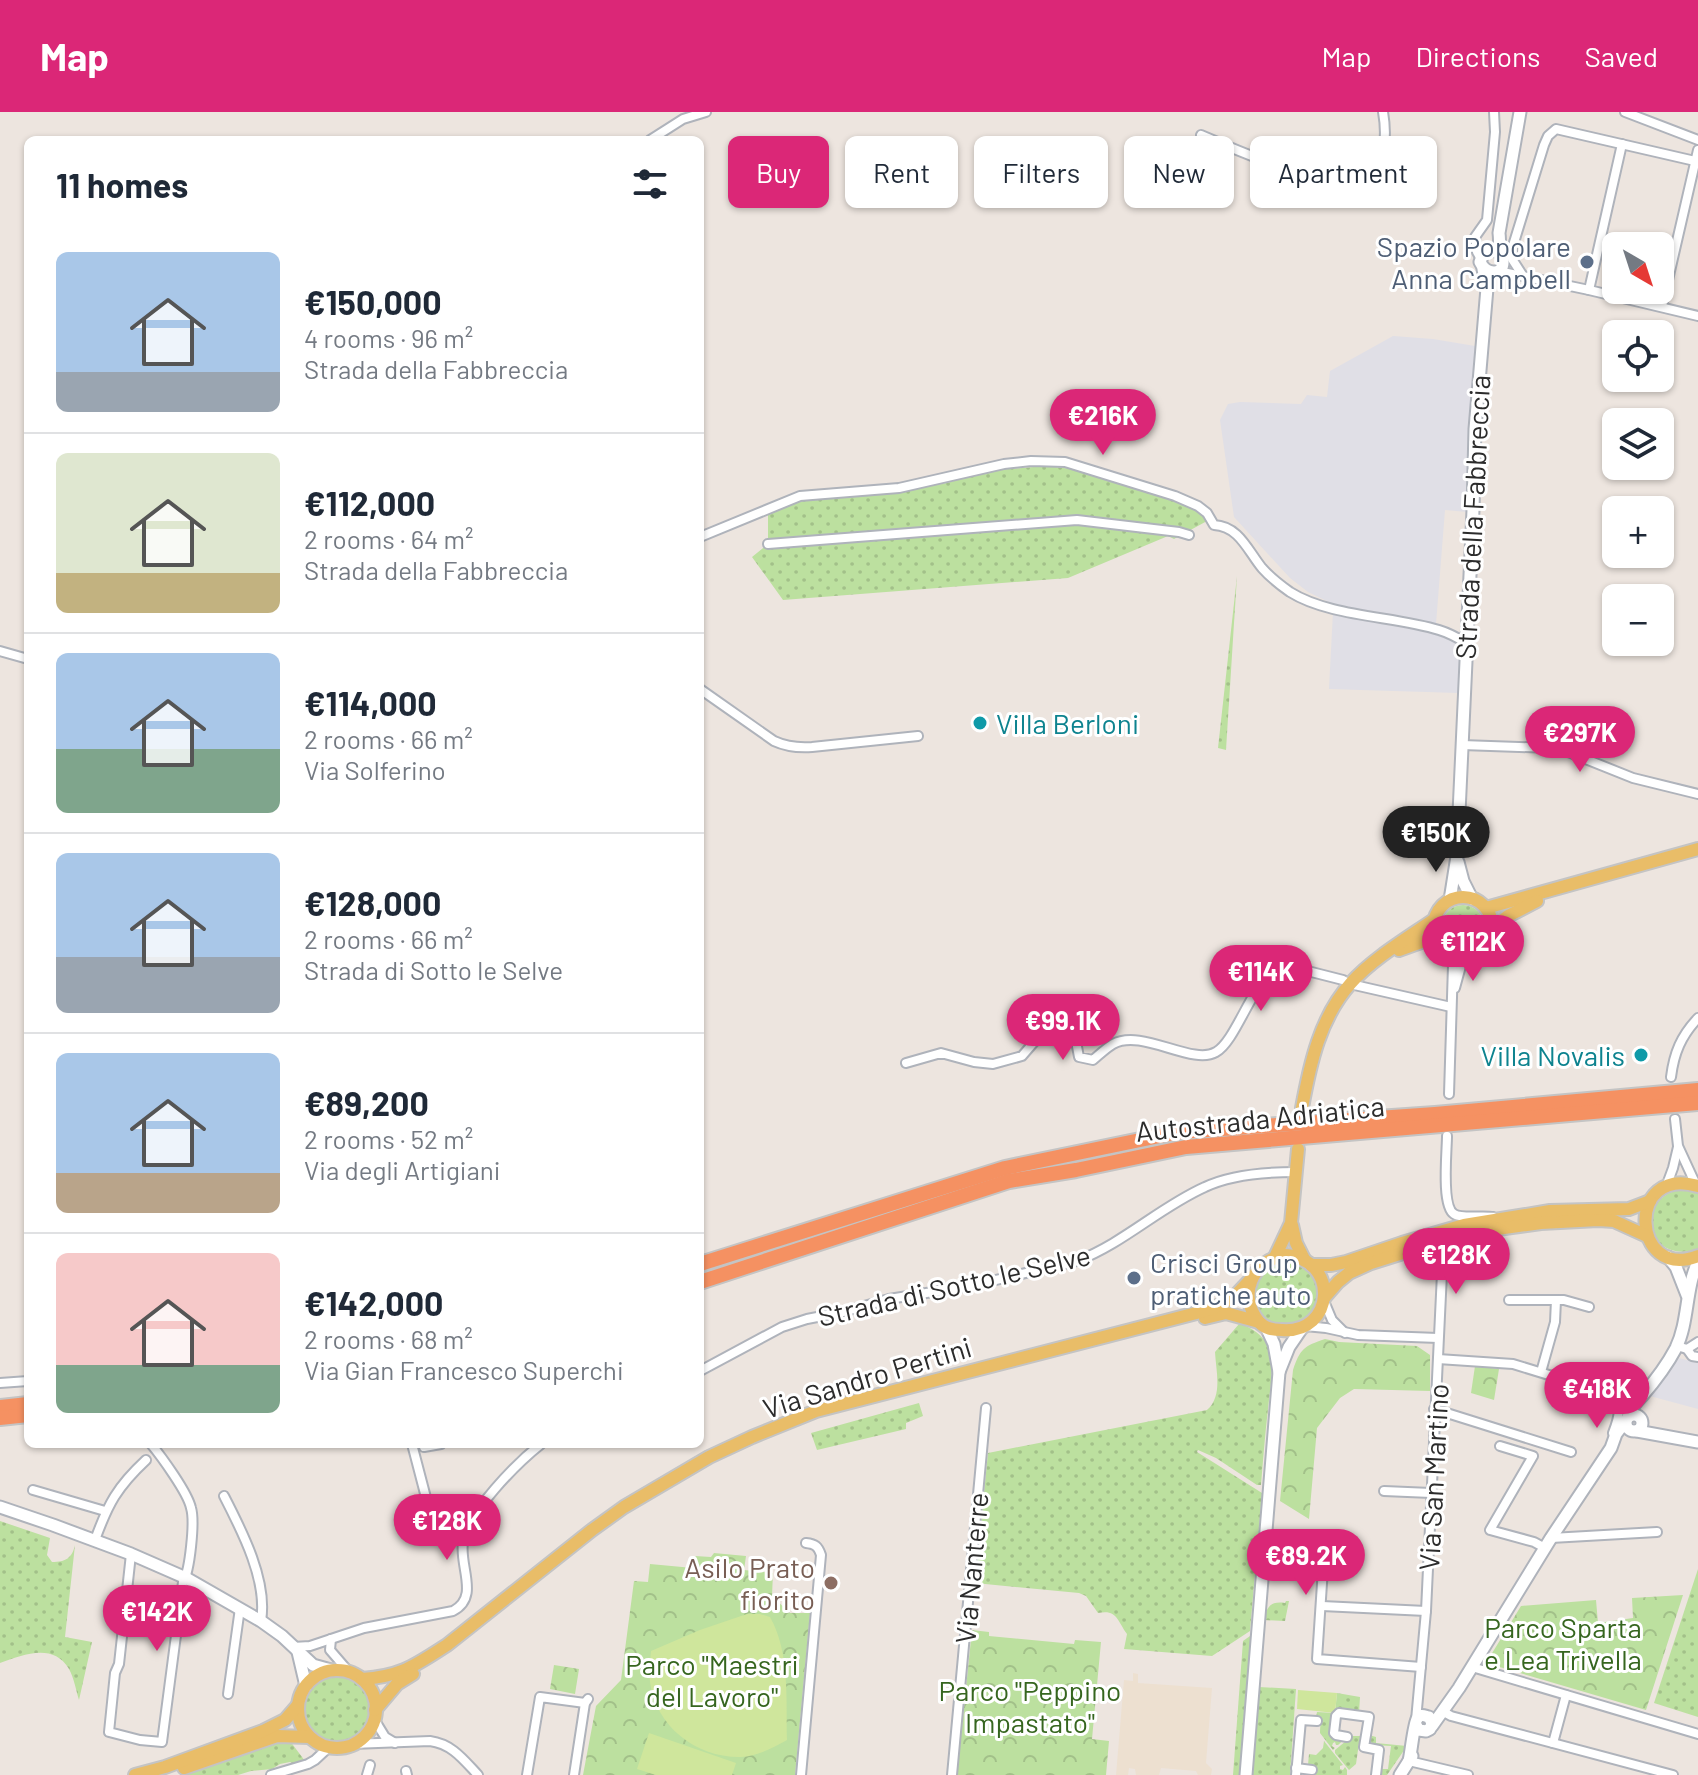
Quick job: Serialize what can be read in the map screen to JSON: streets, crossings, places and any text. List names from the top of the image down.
{
  "streets": {
    "highway": ["Autostrada Adriatica"],
    "main road": ["Via Sandro Pertini"],
    "street": [
      "Strada della Fabbreccia",
      "Strada di Sotto le Selve",
      "Via San Martino",
      "Via Nanterre"
    ]
  },
  "parks": ["Parco Sparta e Lea Trivella", "Parco \"Maestri del Lavoro\"", "Parco \"Peppino Impastato\""],
  "places": [
    "Spazio Popolare Anna Campbell",
    "Villa Berloni",
    "Villa Novalis",
    "Crisci Group pratiche auto",
    "Asilo Prato fiorito"
  ],
  "north": "bottom right",
  "page": {
    "header": "Map",
    "nav": ["Map", "Directions", "Saved"],
    "chip": [
      "Buy",
      "Rent",
      "Filters",
      "New",
      "Apartment"
    ],
    "heading": "11 homes",
    "map_buttons": ["+", "−"],
    "list": [
      {
        "name": "€150,000",
        "note": "4 rooms · 96 m² · Strada della Fabbreccia"
      },
      {
        "name": "€112,000",
        "note": "2 rooms · 64 m² · Strada della Fabbreccia"
      },
      {
        "name": "€114,000",
        "note": "2 rooms · 66 m² · Via Solferino"
      },
      {
        "name": "€128,000",
        "note": "2 rooms · 66 m² · Strada di Sotto le Selve"
      },
      {
        "name": "€89,200",
        "note": "2 rooms · 52 m² · Via degli Artigiani"
      },
      {
        "name": "€142,000",
        "note": "2 rooms · 68 m² · Via Gian Francesco Superchi"
      }
    ],
    "price": [
      "€216K",
      "€297K",
      "€150K",
      "€112K",
      "€114K",
      "€99.1K",
      "€128K",
      "€418K",
      "€128K",
      "€89.2K",
      "€142K"
    ]
  }
}
